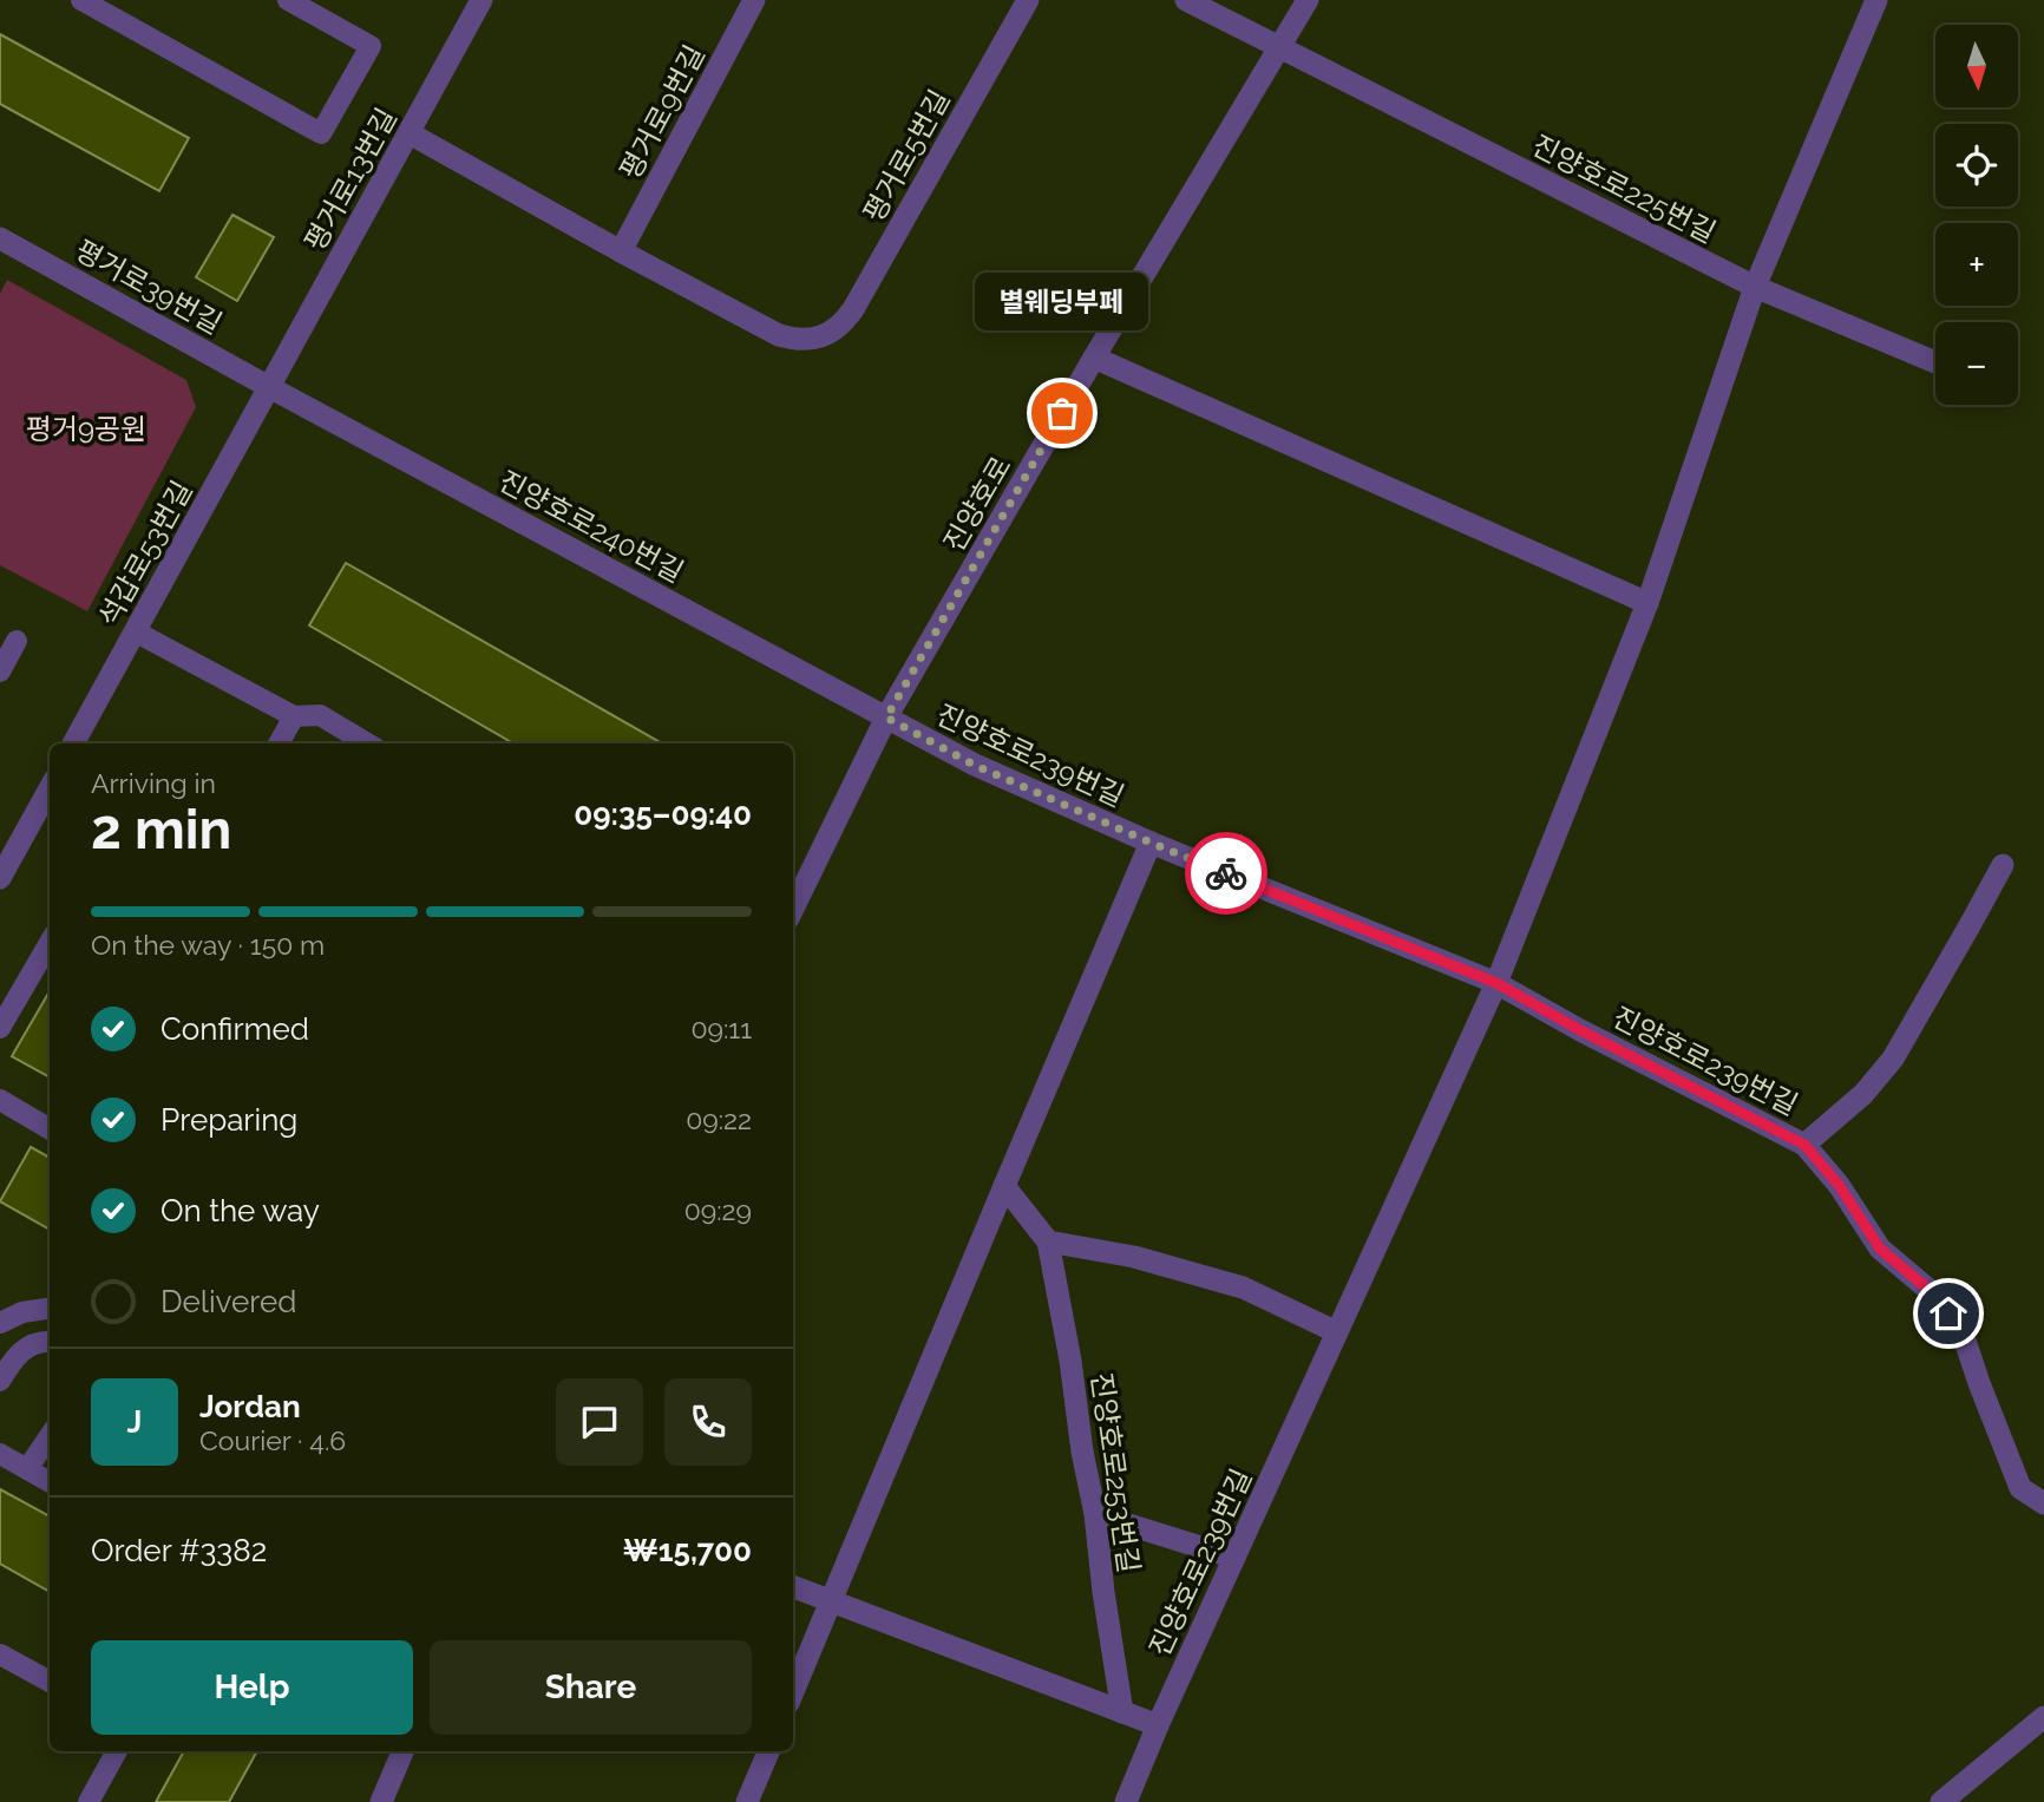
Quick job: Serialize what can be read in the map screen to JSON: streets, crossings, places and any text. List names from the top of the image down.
{
  "streets": {
    "street": [
      "평거로9번길",
      "평거로5번길",
      "평거로13번길",
      "진양호로225번길",
      "평거로39번길",
      "진양호로",
      "진양호로240번길",
      "석갑로53번길",
      "진양호로239번길",
      "진양호로253번길"
    ]
  },
  "crossings": [
    ["평거로9번길", "평거로5번길"],
    ["평거로13번길", "평거로39번길"],
    ["평거로13번길", "진양호로240번길"],
    ["평거로13번길", "석갑로53번길"],
    ["진양호로225번길", "진양호로"],
    ["평거로39번길", "진양호로240번길"],
    ["평거로39번길", "석갑로53번길"],
    ["진양호로", "진양호로240번길"],
    ["진양호로", "진양호로239번길"],
    ["진양호로240번길", "석갑로53번길"],
    ["진양호로240번길", "진양호로239번길"]
  ],
  "parks": ["평거9공원"],
  "places": ["별웨딩부페"],
  "north": "bottom",
  "page": {
    "map_buttons": ["+", "−"],
    "bubble": "별웨딩부페",
    "heading": ["2 min", "Arriving in", "09:35–09:40"],
    "panel": [
      "Jordan",
      "Courier · 4.6",
      "Order #3382",
      "₩15,700"
    ],
    "bar": "On the way · 150 m",
    "list": [
      ["Confirmed", "09:11"],
      ["Preparing", "09:22"],
      ["On the way", "09:29"],
      "Delivered"
    ],
    "round": "J",
    "buttons": ["Help", "Share"]
  }
}
